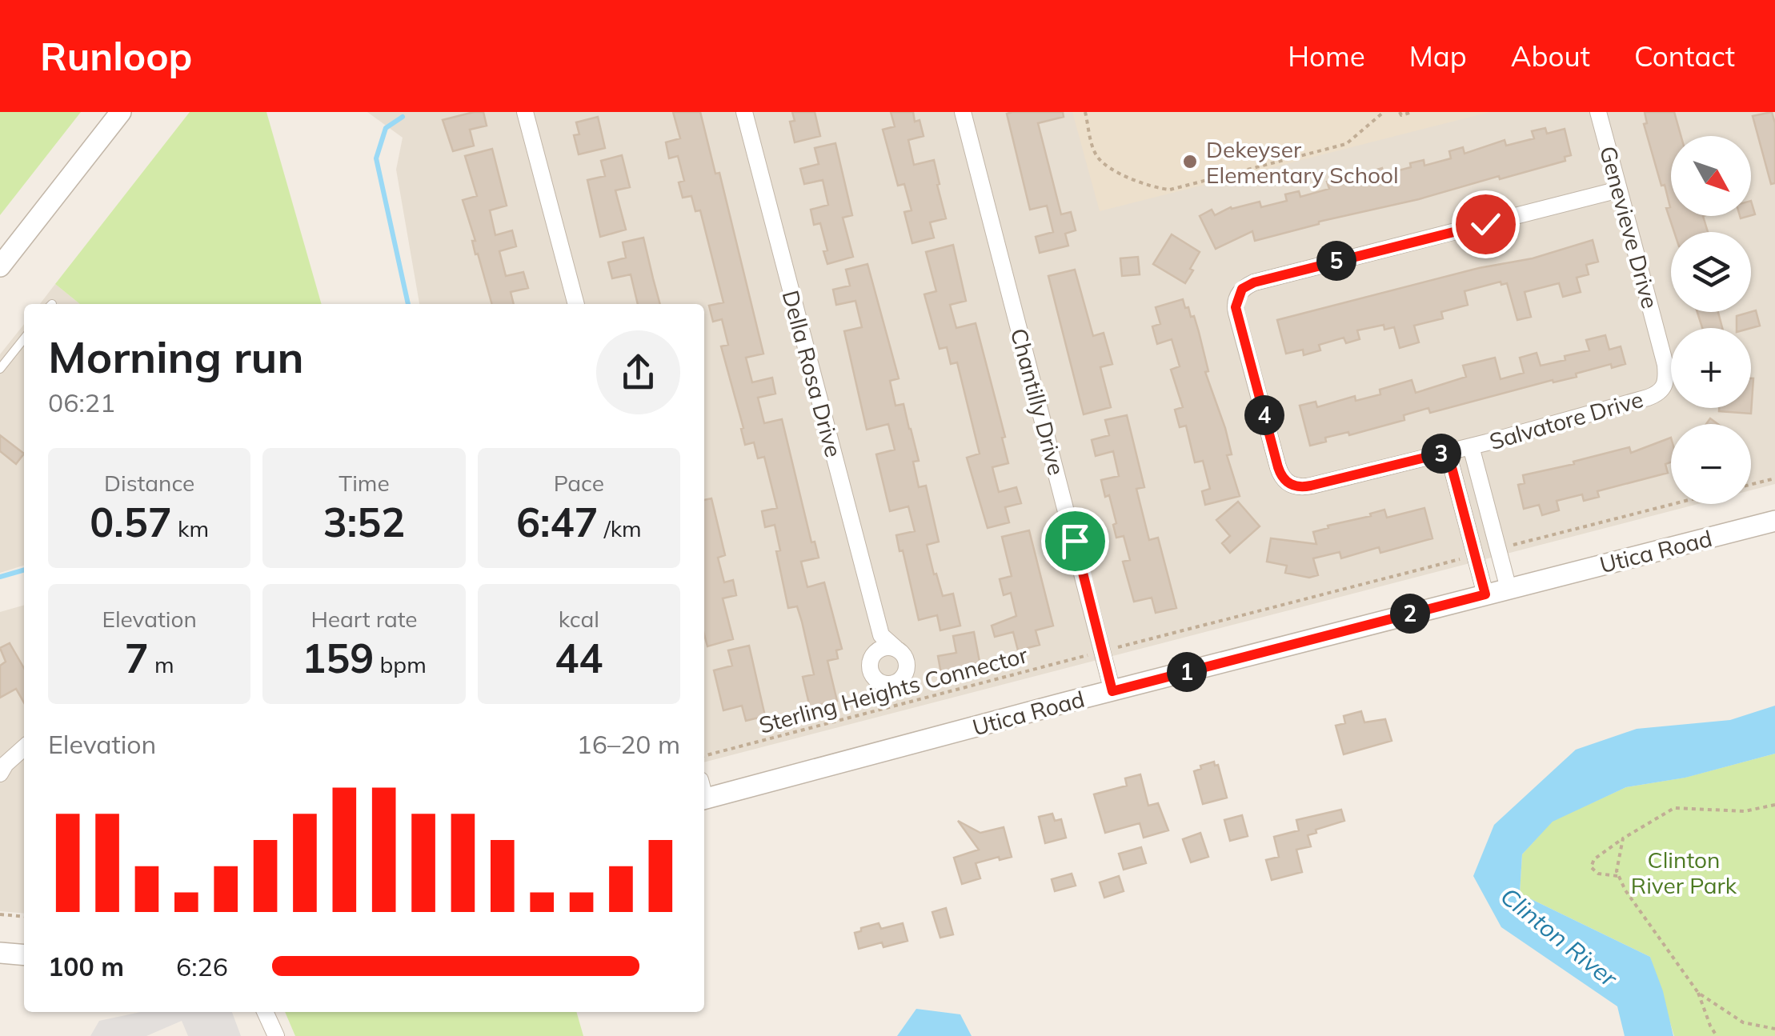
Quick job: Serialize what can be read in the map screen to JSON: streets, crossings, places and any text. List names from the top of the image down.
{
  "streets": {
    "street": [
      "Genevieve Drive",
      "Della Rosa Drive",
      "Chantilly Drive",
      "Salvatore Drive",
      "Utica Road"
    ],
    "path": ["Sterling Heights Connector"]
  },
  "crossings": [
    ["Genevieve Drive", "Salvatore Drive"],
    ["Chantilly Drive", "Utica Road"]
  ],
  "water": ["Clinton River"],
  "parks": ["Clinton River Park"],
  "places": ["Dekeyser Elementary School"],
  "north": "bottom right",
  "page": {
    "header": "Runloop",
    "nav": [
      "Home",
      "Map",
      "About",
      "Contact"
    ],
    "map_buttons": ["+", "−"],
    "pins": [
      "5",
      "4",
      "3",
      "2",
      "1"
    ],
    "heading": ["Morning run", "06:21"],
    "stats": [
      ["Distance", "0.57 km"],
      ["Time", "3:52"],
      ["Pace", "6:47 /km"],
      ["Elevation", "7 m"],
      ["Heart rate", "159 bpm"],
      ["kcal", "44"]
    ],
    "chart": ["Elevation", "16–20 m"],
    "list": [
      {
        "name": "100 m",
        "note": "6:26"
      }
    ]
  }
}
